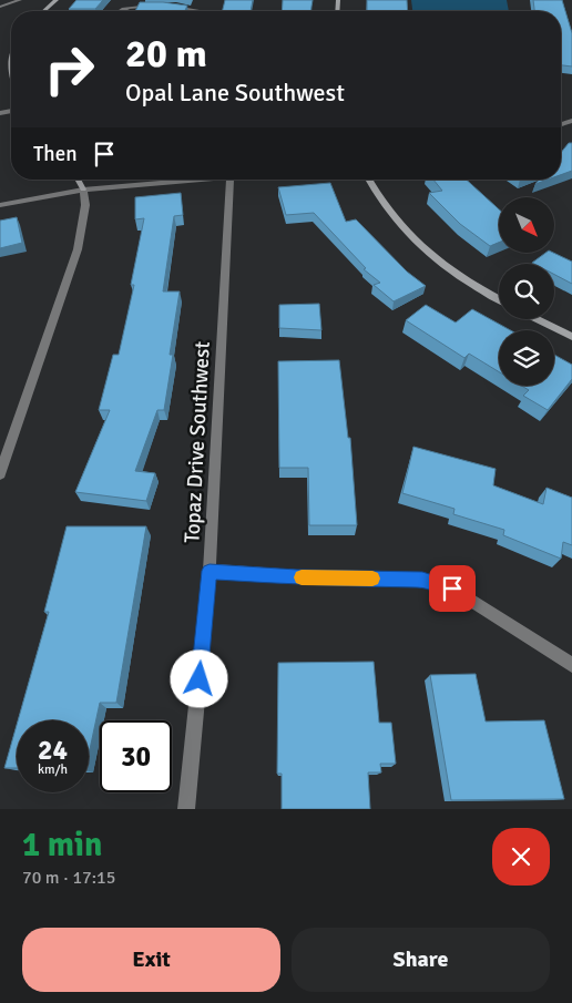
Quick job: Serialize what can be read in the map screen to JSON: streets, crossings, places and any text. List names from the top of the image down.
{
  "streets": {
    "street": ["Topaz Drive Southwest"]
  },
  "north": "bottom right",
  "page": {
    "turn": ["20 m", "Opal Lane Southwest"],
    "then": "Then",
    "speed": "24 km/h",
    "limit": "30",
    "heading": ["1 min", "70 m · 17:15"],
    "buttons": ["Exit", "Share"]
  }
}
